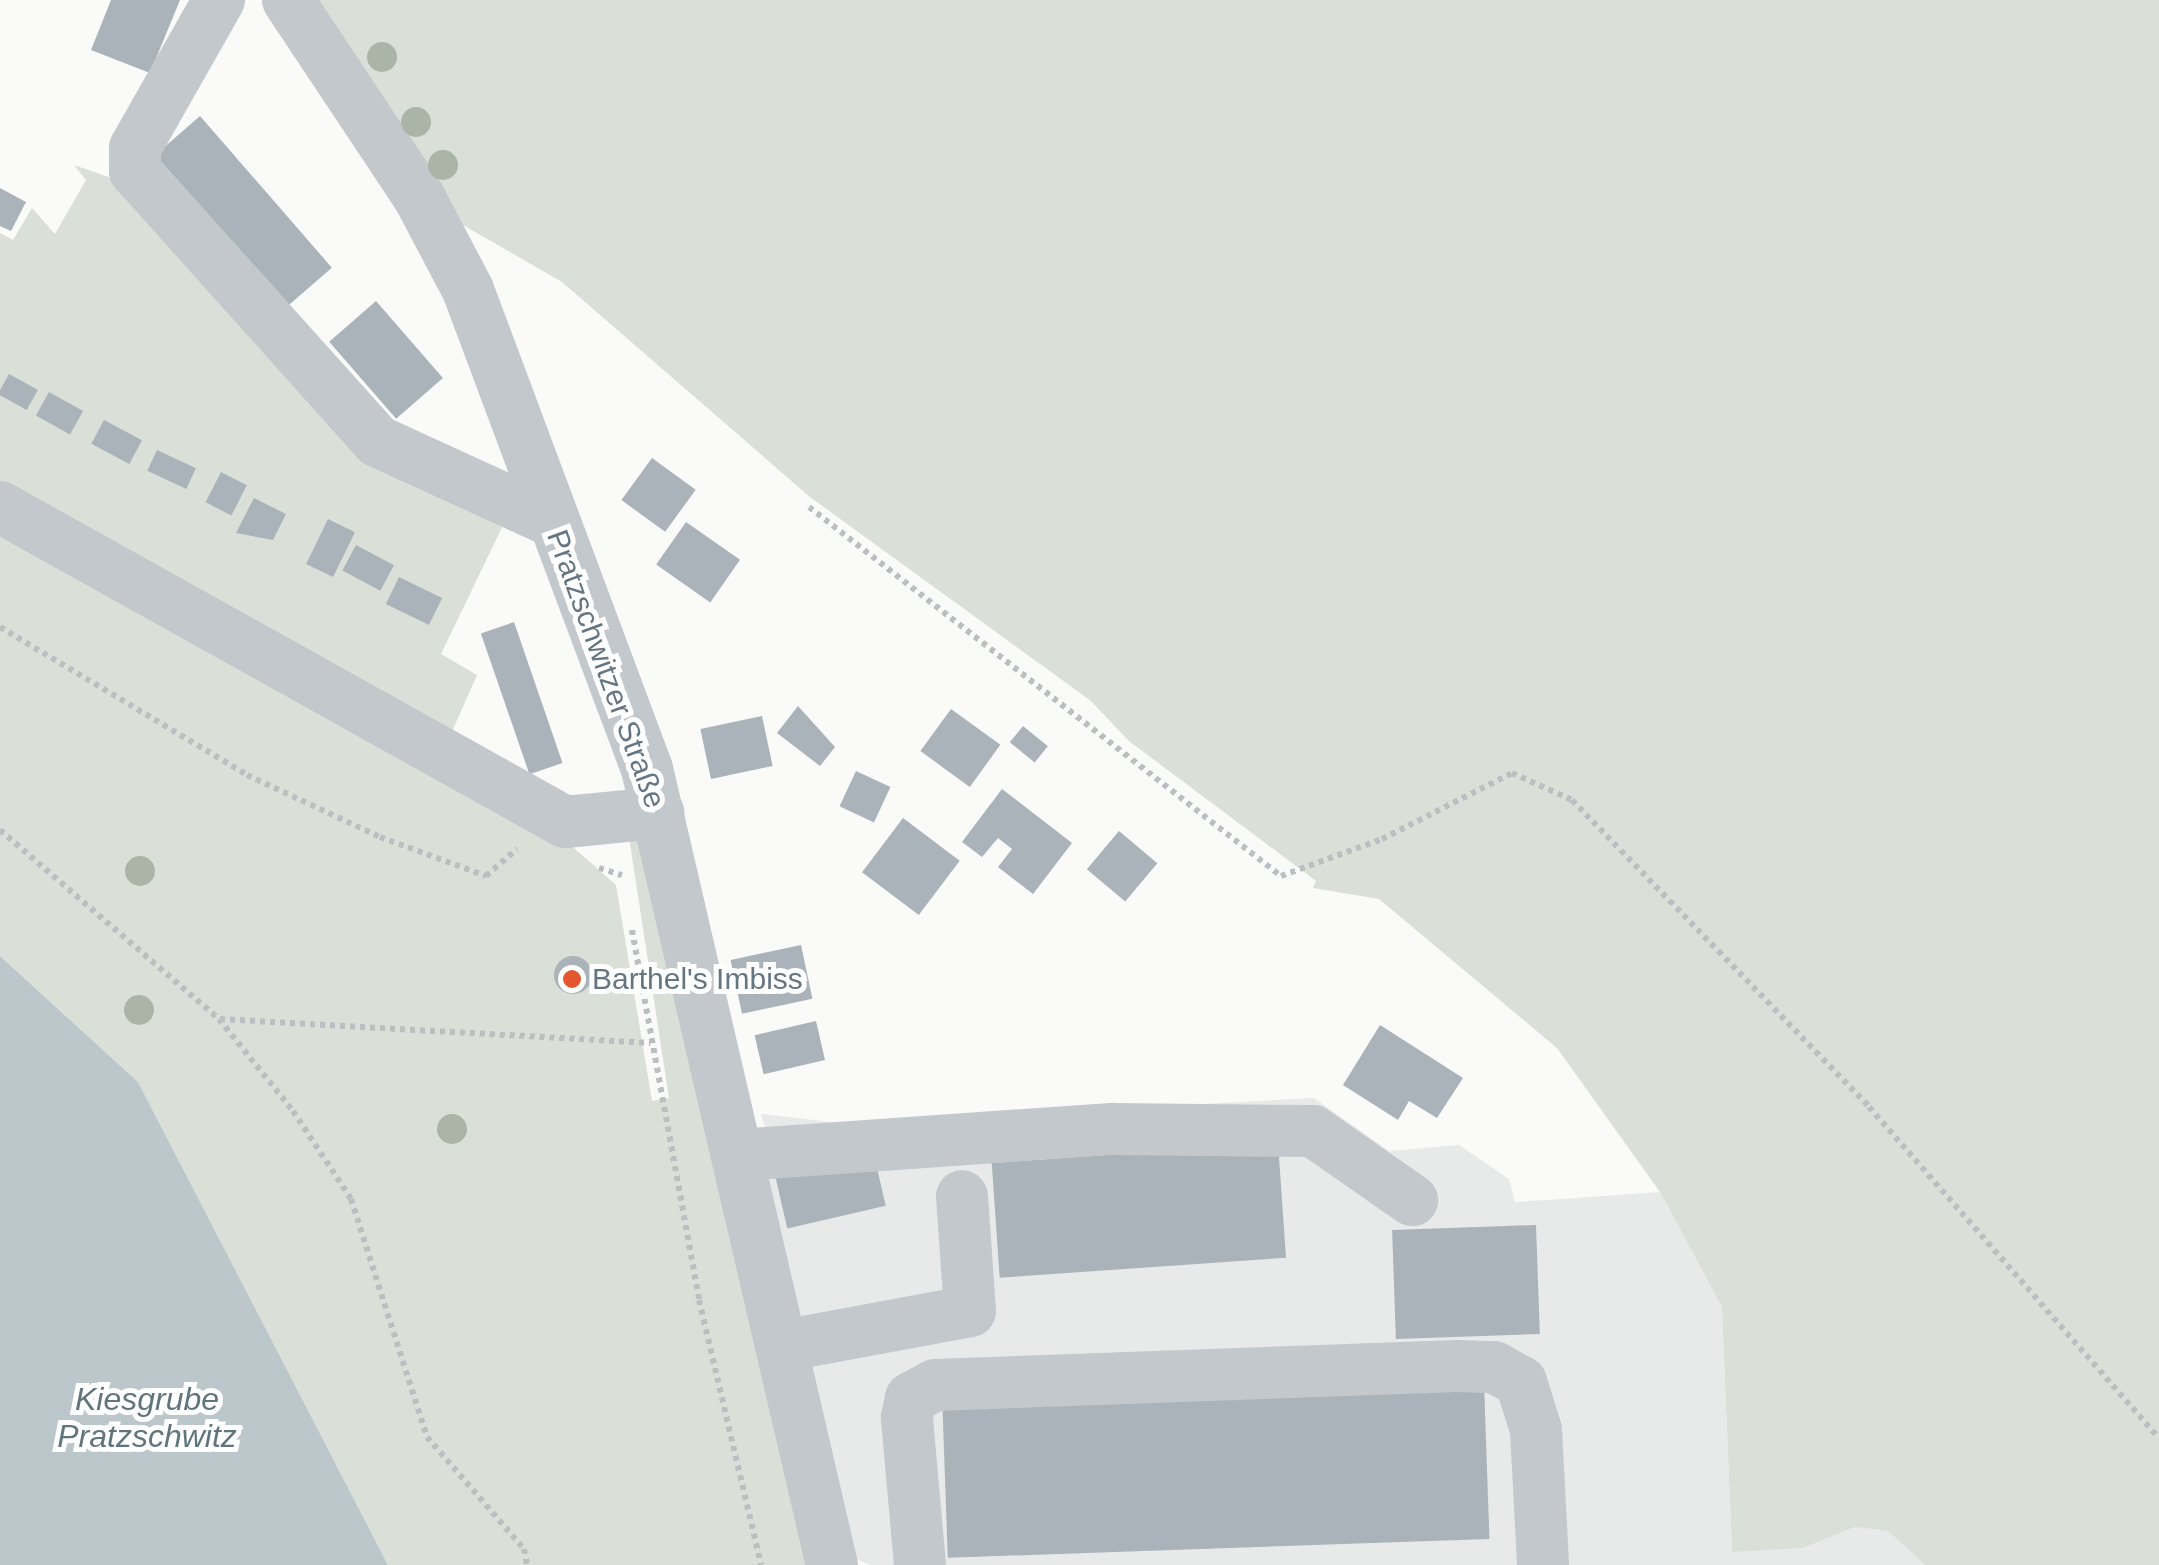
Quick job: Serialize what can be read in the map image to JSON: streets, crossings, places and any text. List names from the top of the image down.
{
  "streets": {
    "street": ["Pratzschwitzer Straße"]
  },
  "water": ["Kiesgrube Pratzschwitz"],
  "places": ["Barthel's Imbiss"]
}
